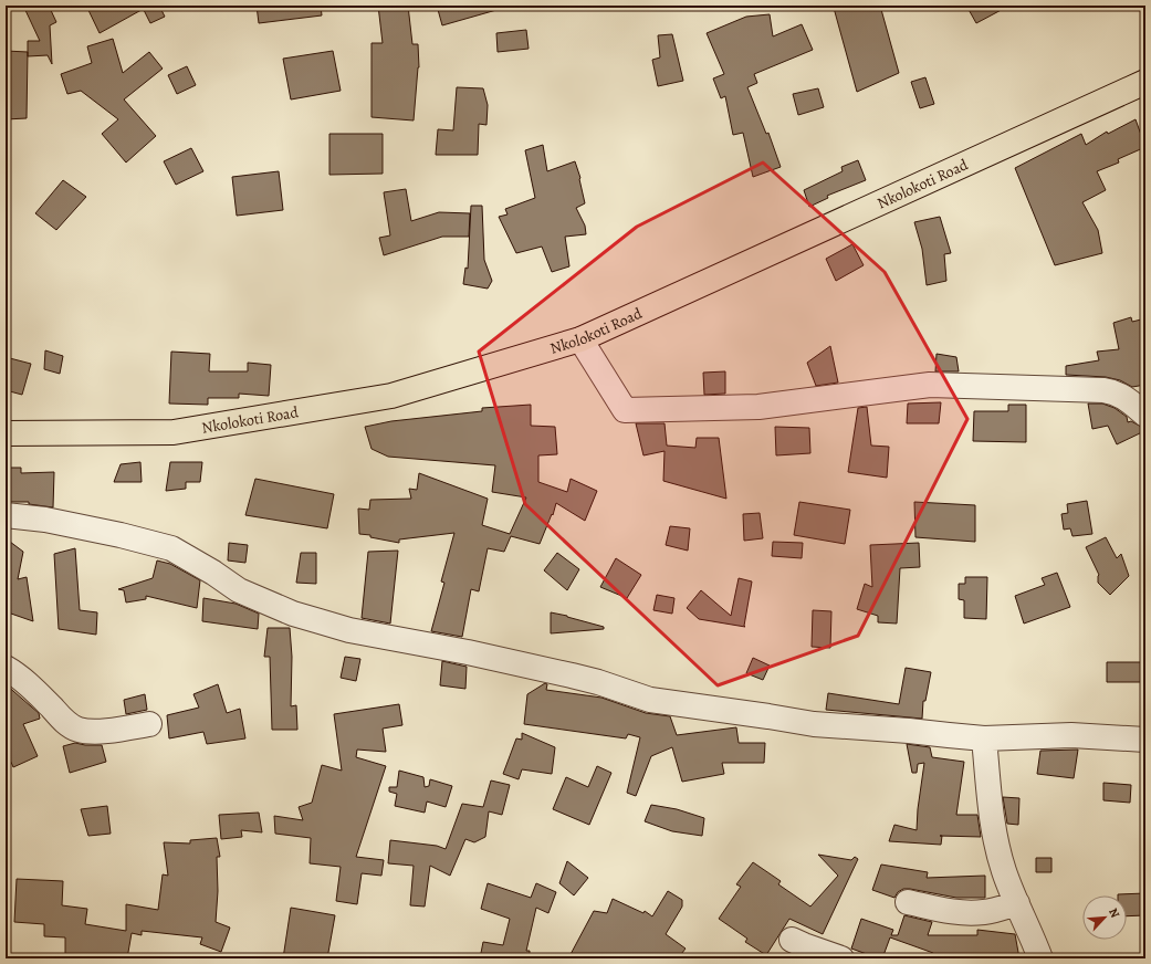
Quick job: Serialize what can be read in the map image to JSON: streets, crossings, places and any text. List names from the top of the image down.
{
  "streets": {
    "main road": ["Nkolokoti Road"]
  },
  "north": "top right"
}
